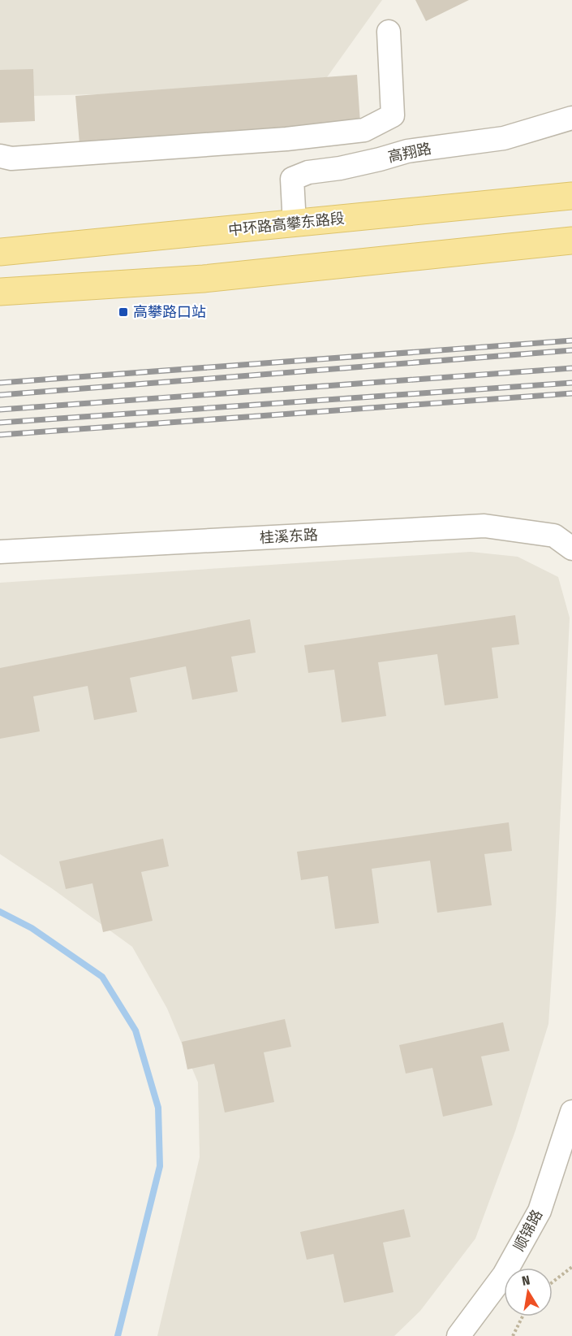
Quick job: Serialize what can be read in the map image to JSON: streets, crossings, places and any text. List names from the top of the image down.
{
  "streets": {
    "main road": ["中环路高攀东路段"],
    "street": ["高翔路", "桂溪东路", "顺锦路"]
  },
  "crossings": [
    ["高翔路", "中环路高攀东路段"]
  ],
  "places": {
    "transit": ["高攀路口站"]
  },
  "north": "top"
}
